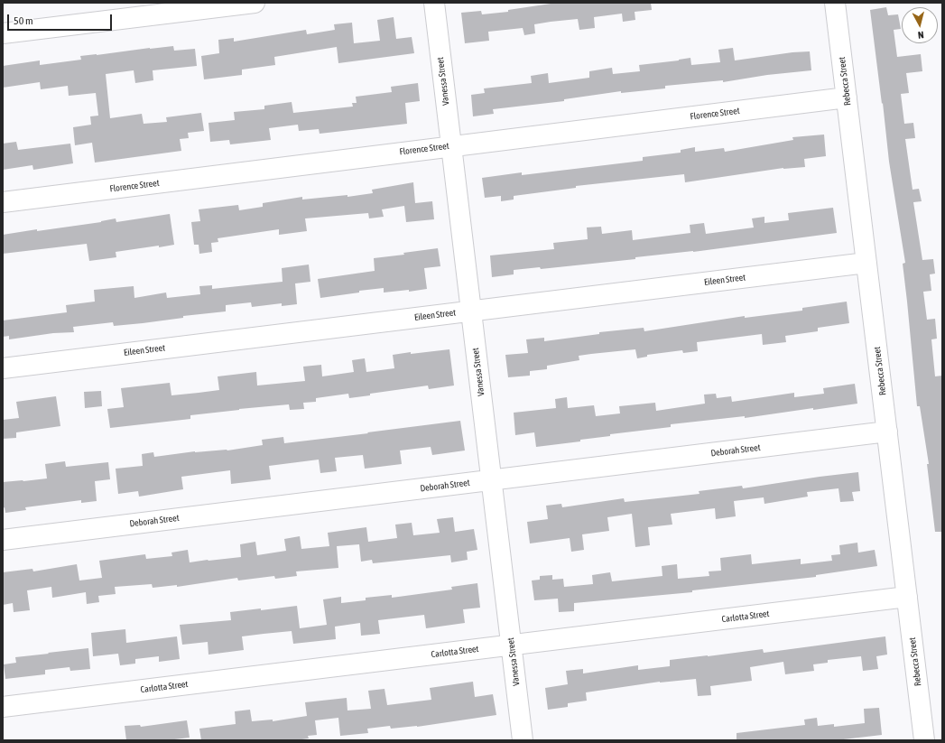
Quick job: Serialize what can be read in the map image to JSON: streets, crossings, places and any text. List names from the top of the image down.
{
  "streets": {
    "street": [
      "Vanessa Street",
      "Rebecca Street",
      "Florence Street",
      "Eileen Street",
      "Deborah Street",
      "Carlotta Street"
    ]
  },
  "crossings": [
    ["Vanessa Street", "Florence Street"],
    ["Vanessa Street", "Eileen Street"],
    ["Vanessa Street", "Deborah Street"],
    ["Vanessa Street", "Carlotta Street"],
    ["Rebecca Street", "Florence Street"],
    ["Rebecca Street", "Eileen Street"],
    ["Rebecca Street", "Deborah Street"],
    ["Rebecca Street", "Carlotta Street"]
  ],
  "scale_bar": "50 m",
  "north": "bottom"
}
